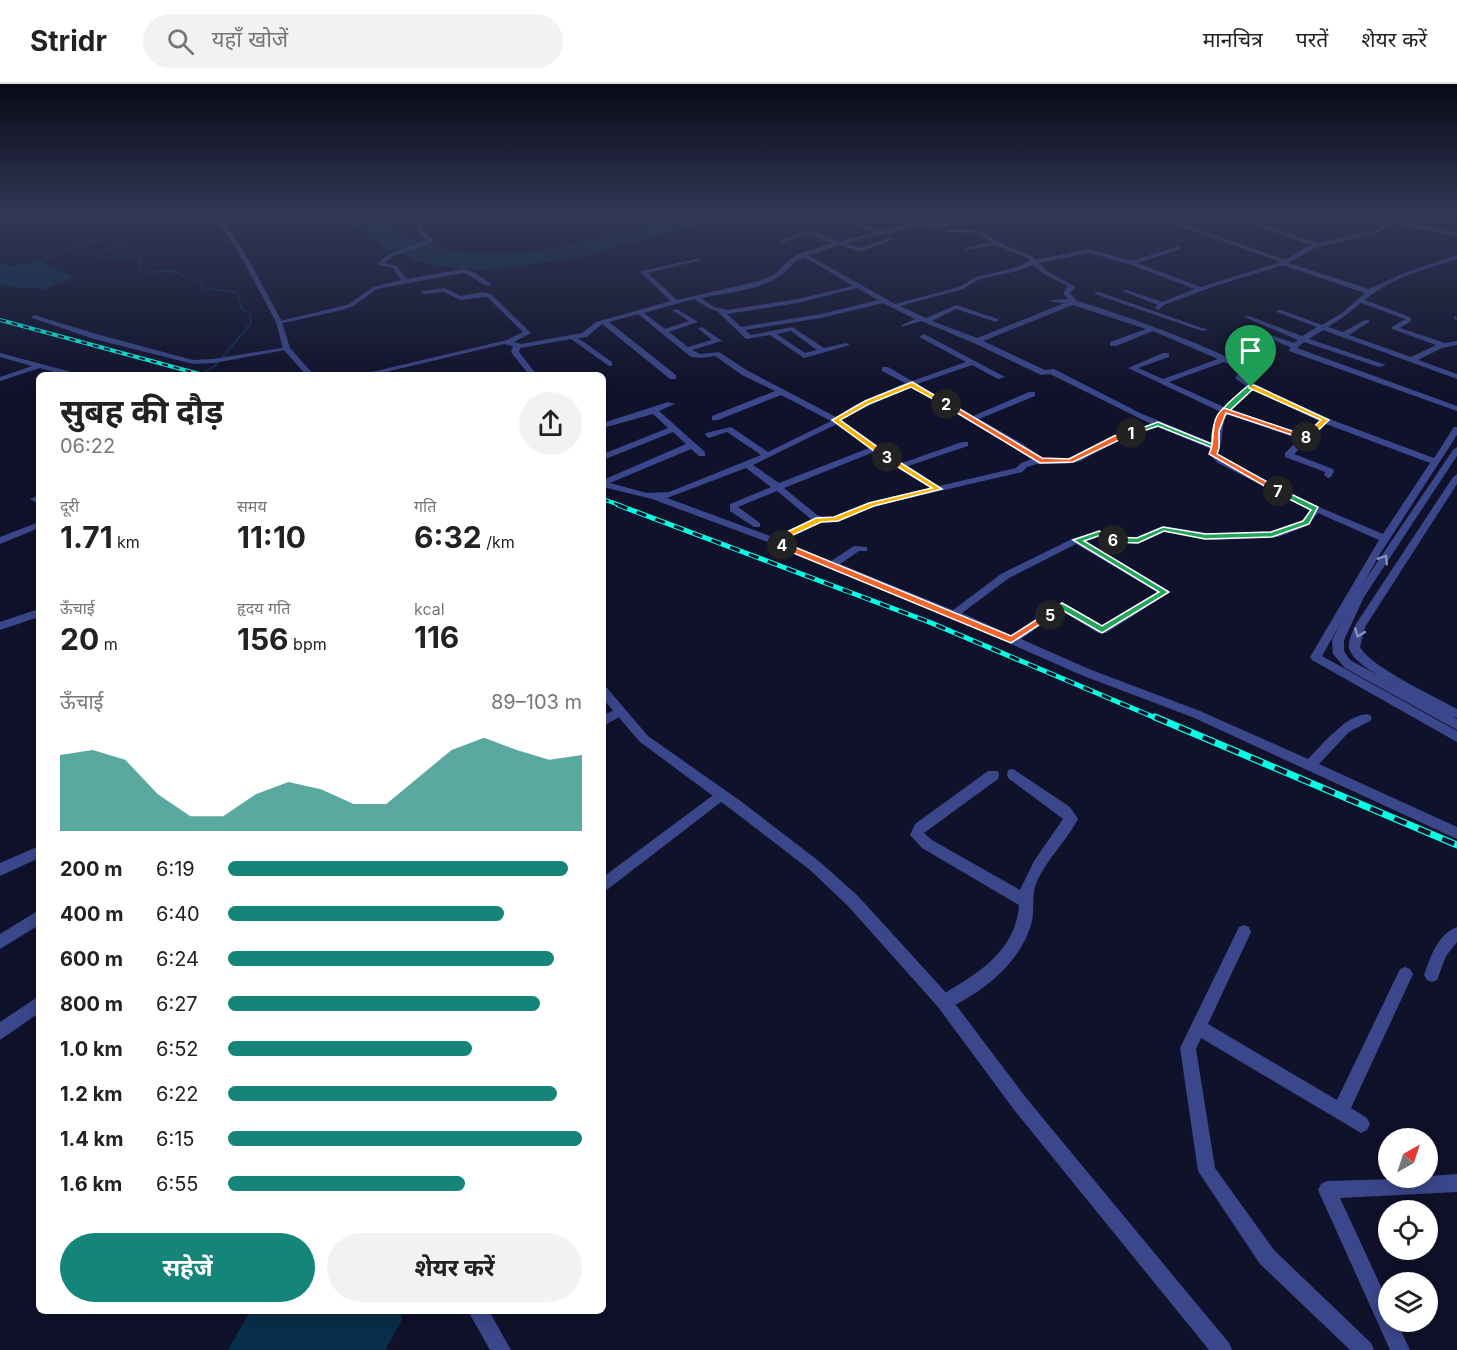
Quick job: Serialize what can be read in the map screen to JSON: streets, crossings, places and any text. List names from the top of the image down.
{
  "north": "top right",
  "page": {
    "header": "Stridr",
    "search": "यहाँ खोजें",
    "nav": ["मानचित्र", "परतें", "शेयर करें"],
    "heading": ["सुबह की दौड़", "06:22"],
    "pins": [
      "2",
      "1",
      "8",
      "3",
      "7",
      "6",
      "4",
      "5"
    ],
    "stats": [
      ["दूरी", "1.71 km"],
      ["समय", "11:10"],
      ["गति", "6:32 /km"],
      ["ऊँचाई", "20 m"],
      ["हृदय गति", "156 bpm"],
      ["kcal", "116"]
    ],
    "chart": ["ऊँचाई", "89–103 m"],
    "list": [
      {
        "name": "200 m",
        "note": "6:19"
      },
      {
        "name": "400 m",
        "note": "6:40"
      },
      {
        "name": "600 m",
        "note": "6:24"
      },
      {
        "name": "800 m",
        "note": "6:27"
      },
      {
        "name": "1.0 km",
        "note": "6:52"
      },
      {
        "name": "1.2 km",
        "note": "6:22"
      },
      {
        "name": "1.4 km",
        "note": "6:15"
      },
      {
        "name": "1.6 km",
        "note": "6:55"
      }
    ],
    "buttons": ["सहेजें", "शेयर करें"]
  }
}
